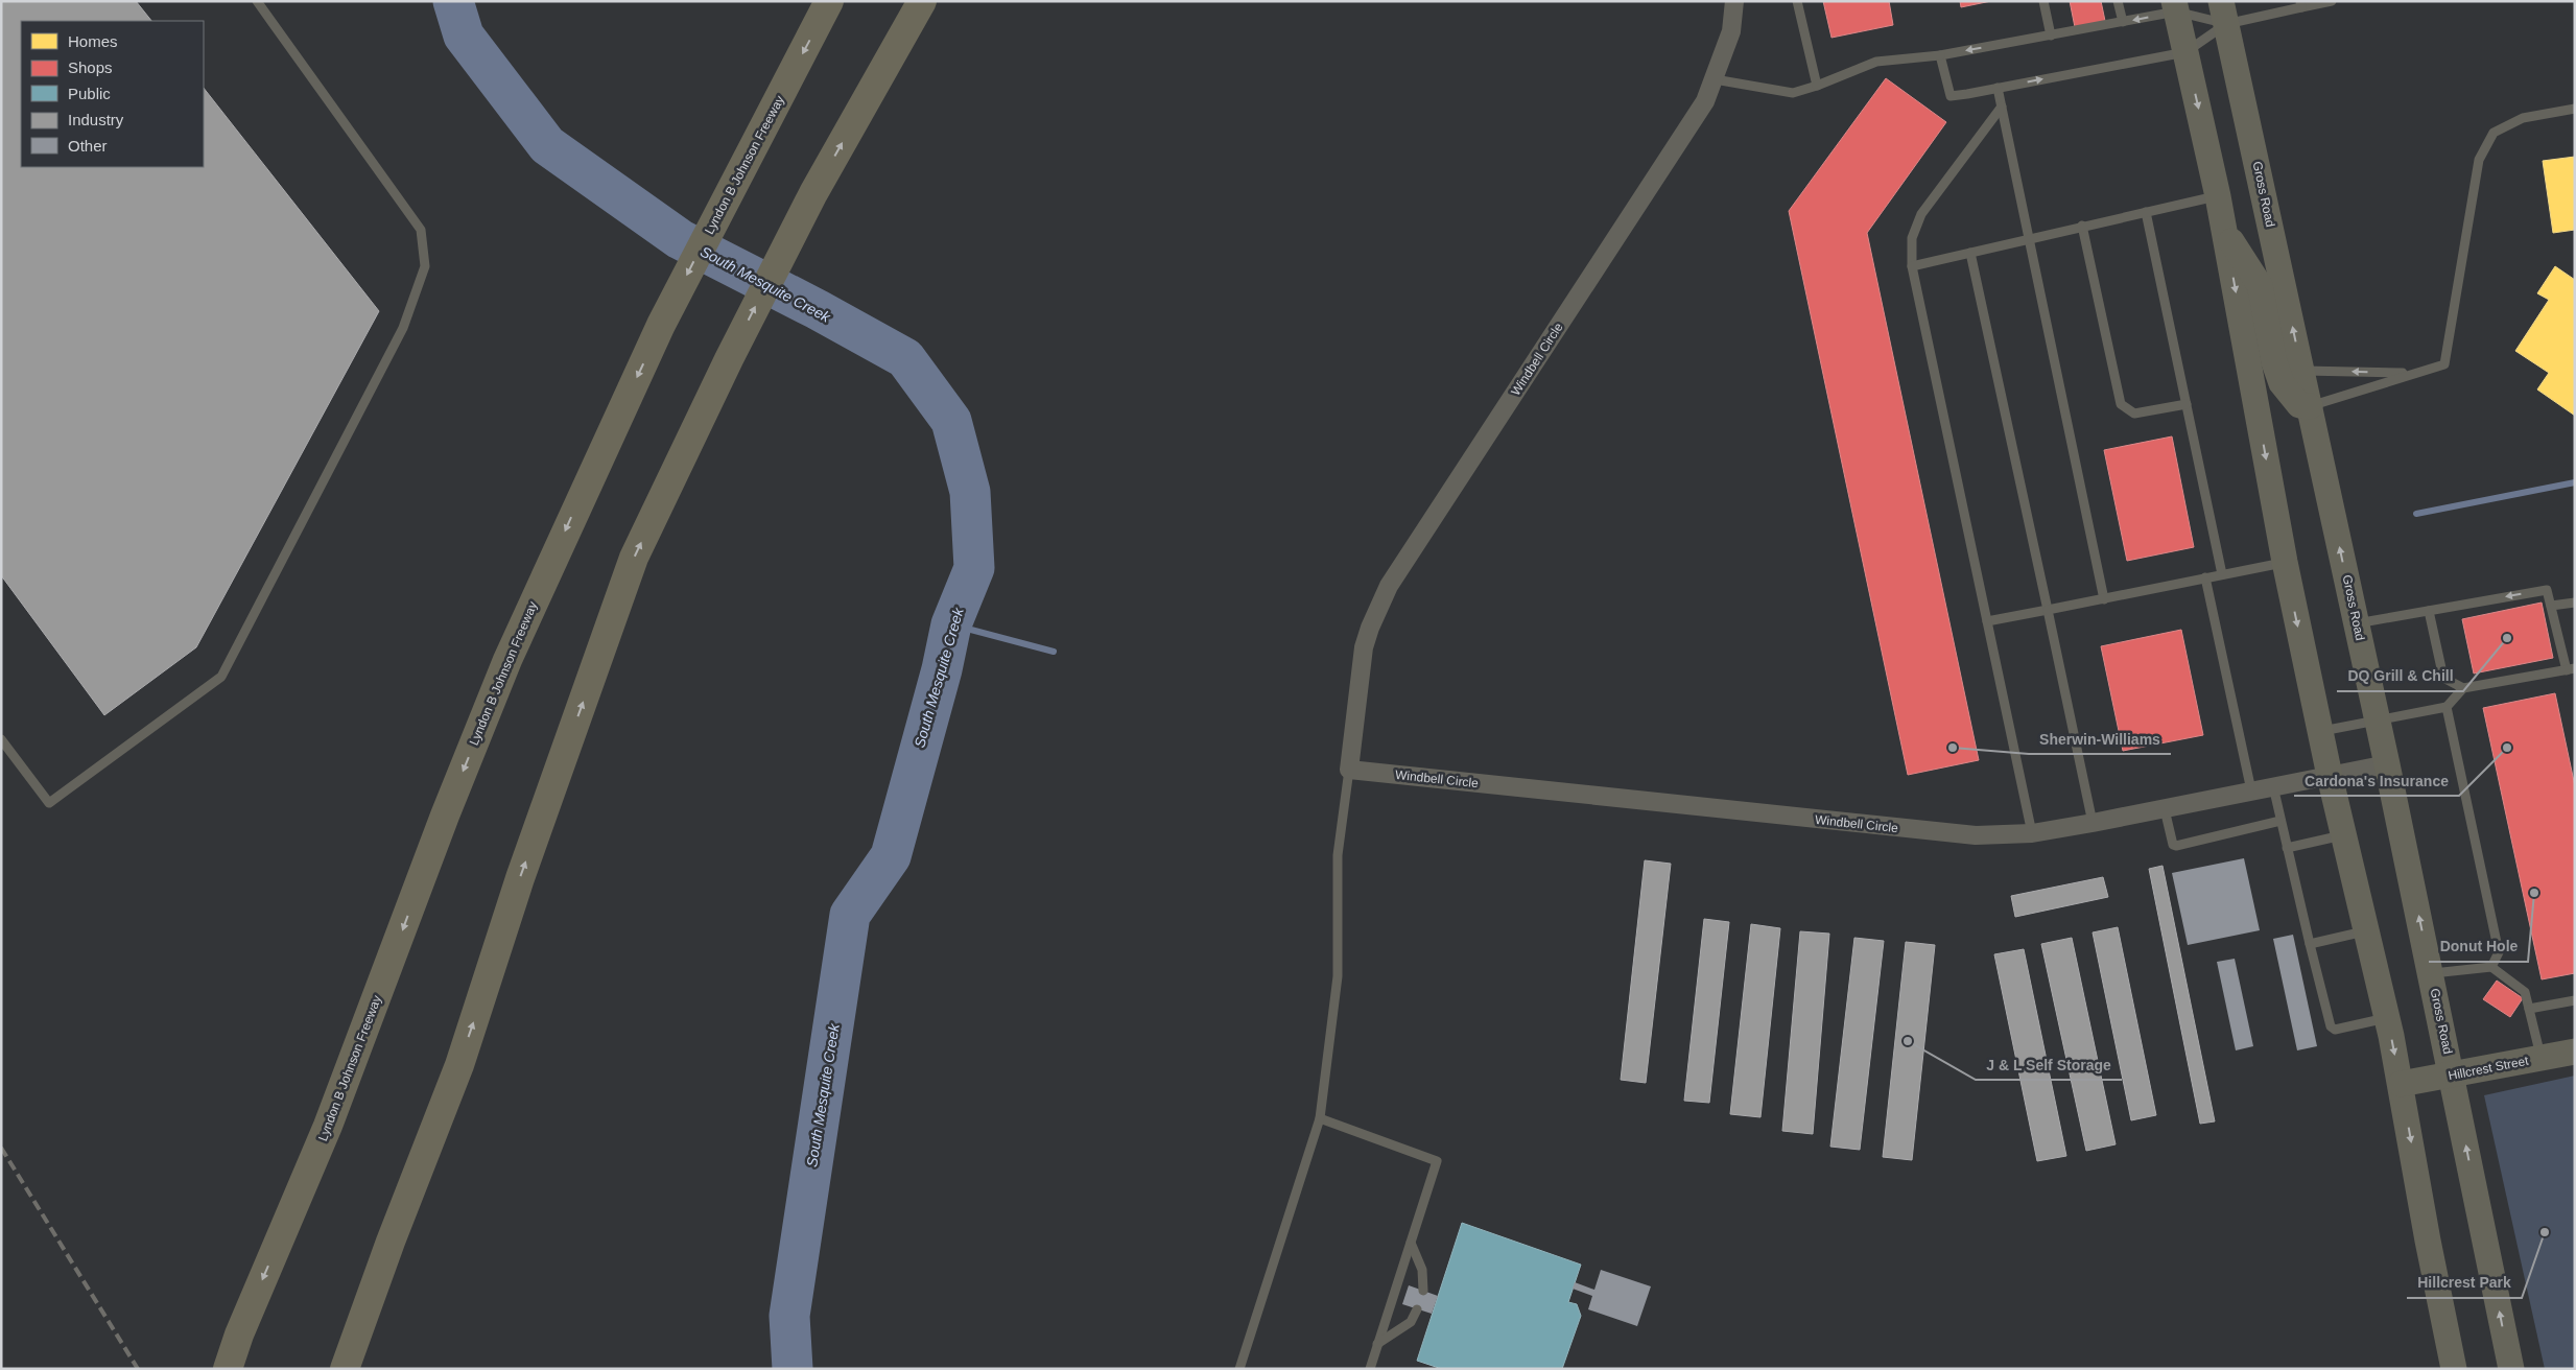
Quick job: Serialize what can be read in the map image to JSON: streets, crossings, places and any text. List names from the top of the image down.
{
  "streets": {
    "highway": ["Lyndon B Johnson Freeway"],
    "main road": ["Gross Road", "Hillcrest Street"],
    "street": ["Windbell Circle"]
  },
  "crossings": [
    ["Gross Road", "Windbell Circle"],
    ["Gross Road", "Hillcrest Street"]
  ],
  "water": ["South Mesquite Creek"],
  "places": [
    "DQ Grill & Chill",
    "Sherwin-Williams",
    "Cardona's Insurance",
    "Donut Hole",
    "J & L Self Storage",
    "Hillcrest Park"
  ],
  "legend": [
    "Homes",
    "Shops",
    "Public",
    "Industry",
    "Other"
  ]
}
